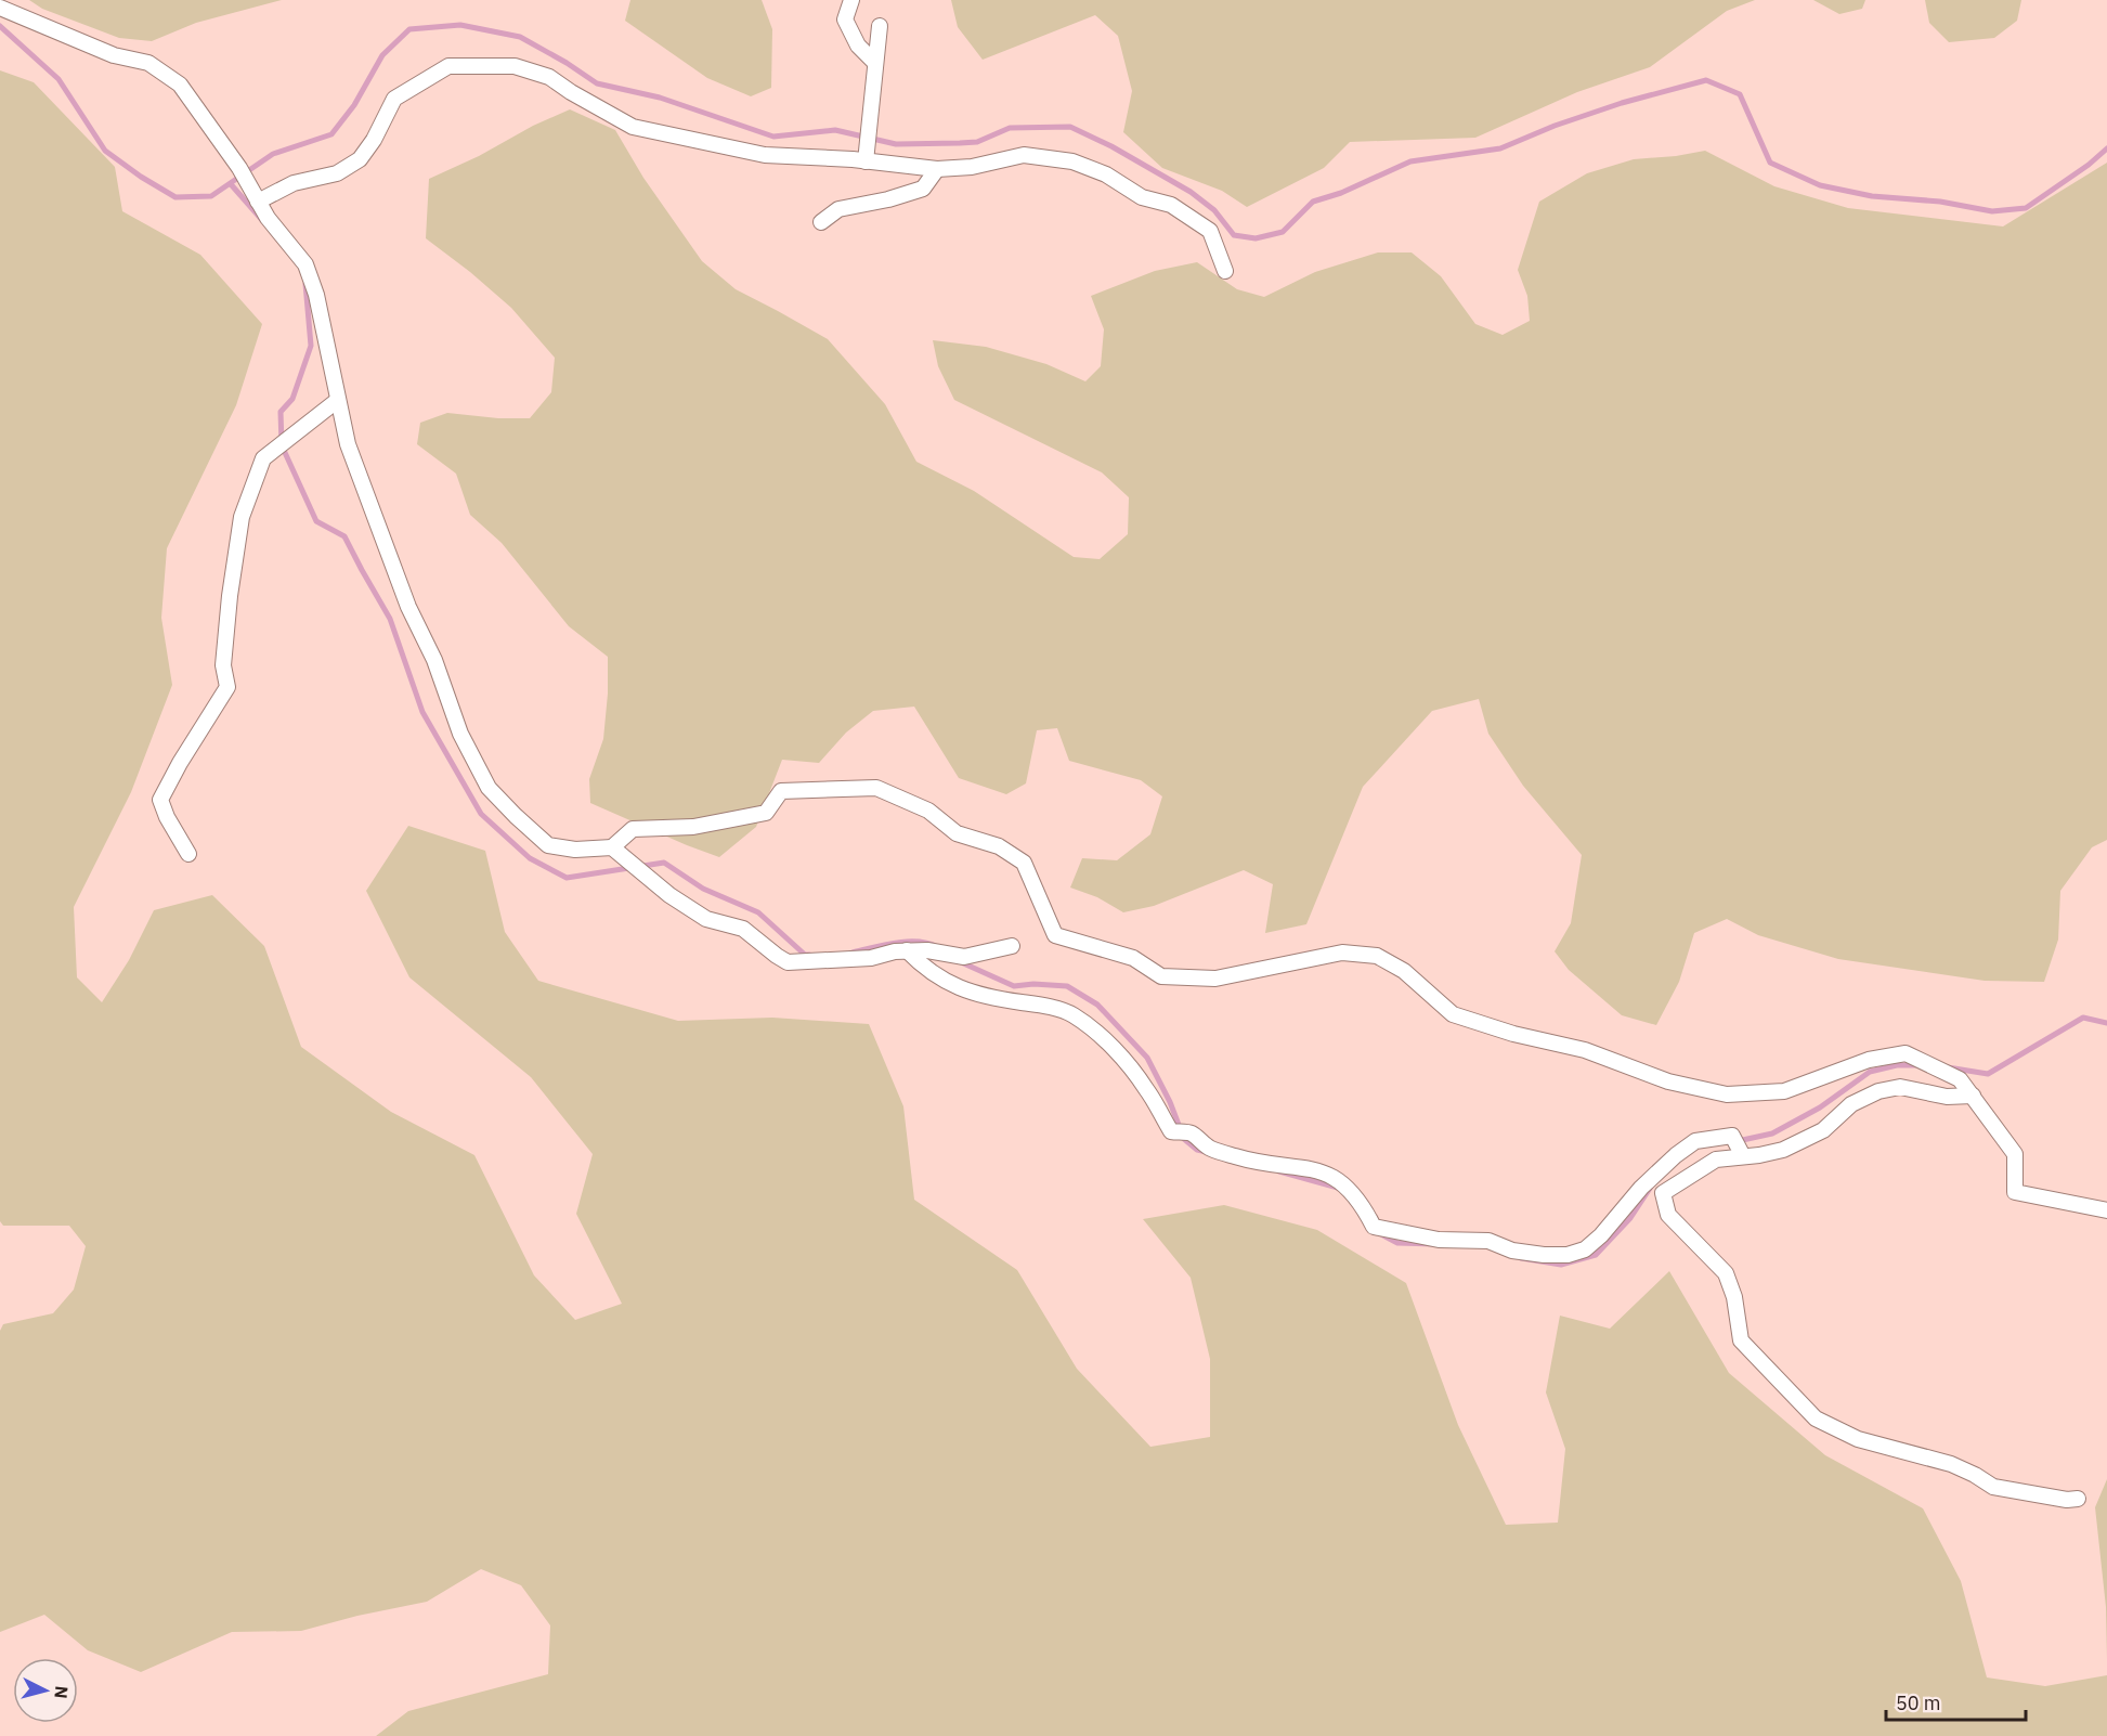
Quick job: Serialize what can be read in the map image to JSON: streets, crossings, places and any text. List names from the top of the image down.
{
  "scale_bar": "50 m",
  "north": "right"
}
